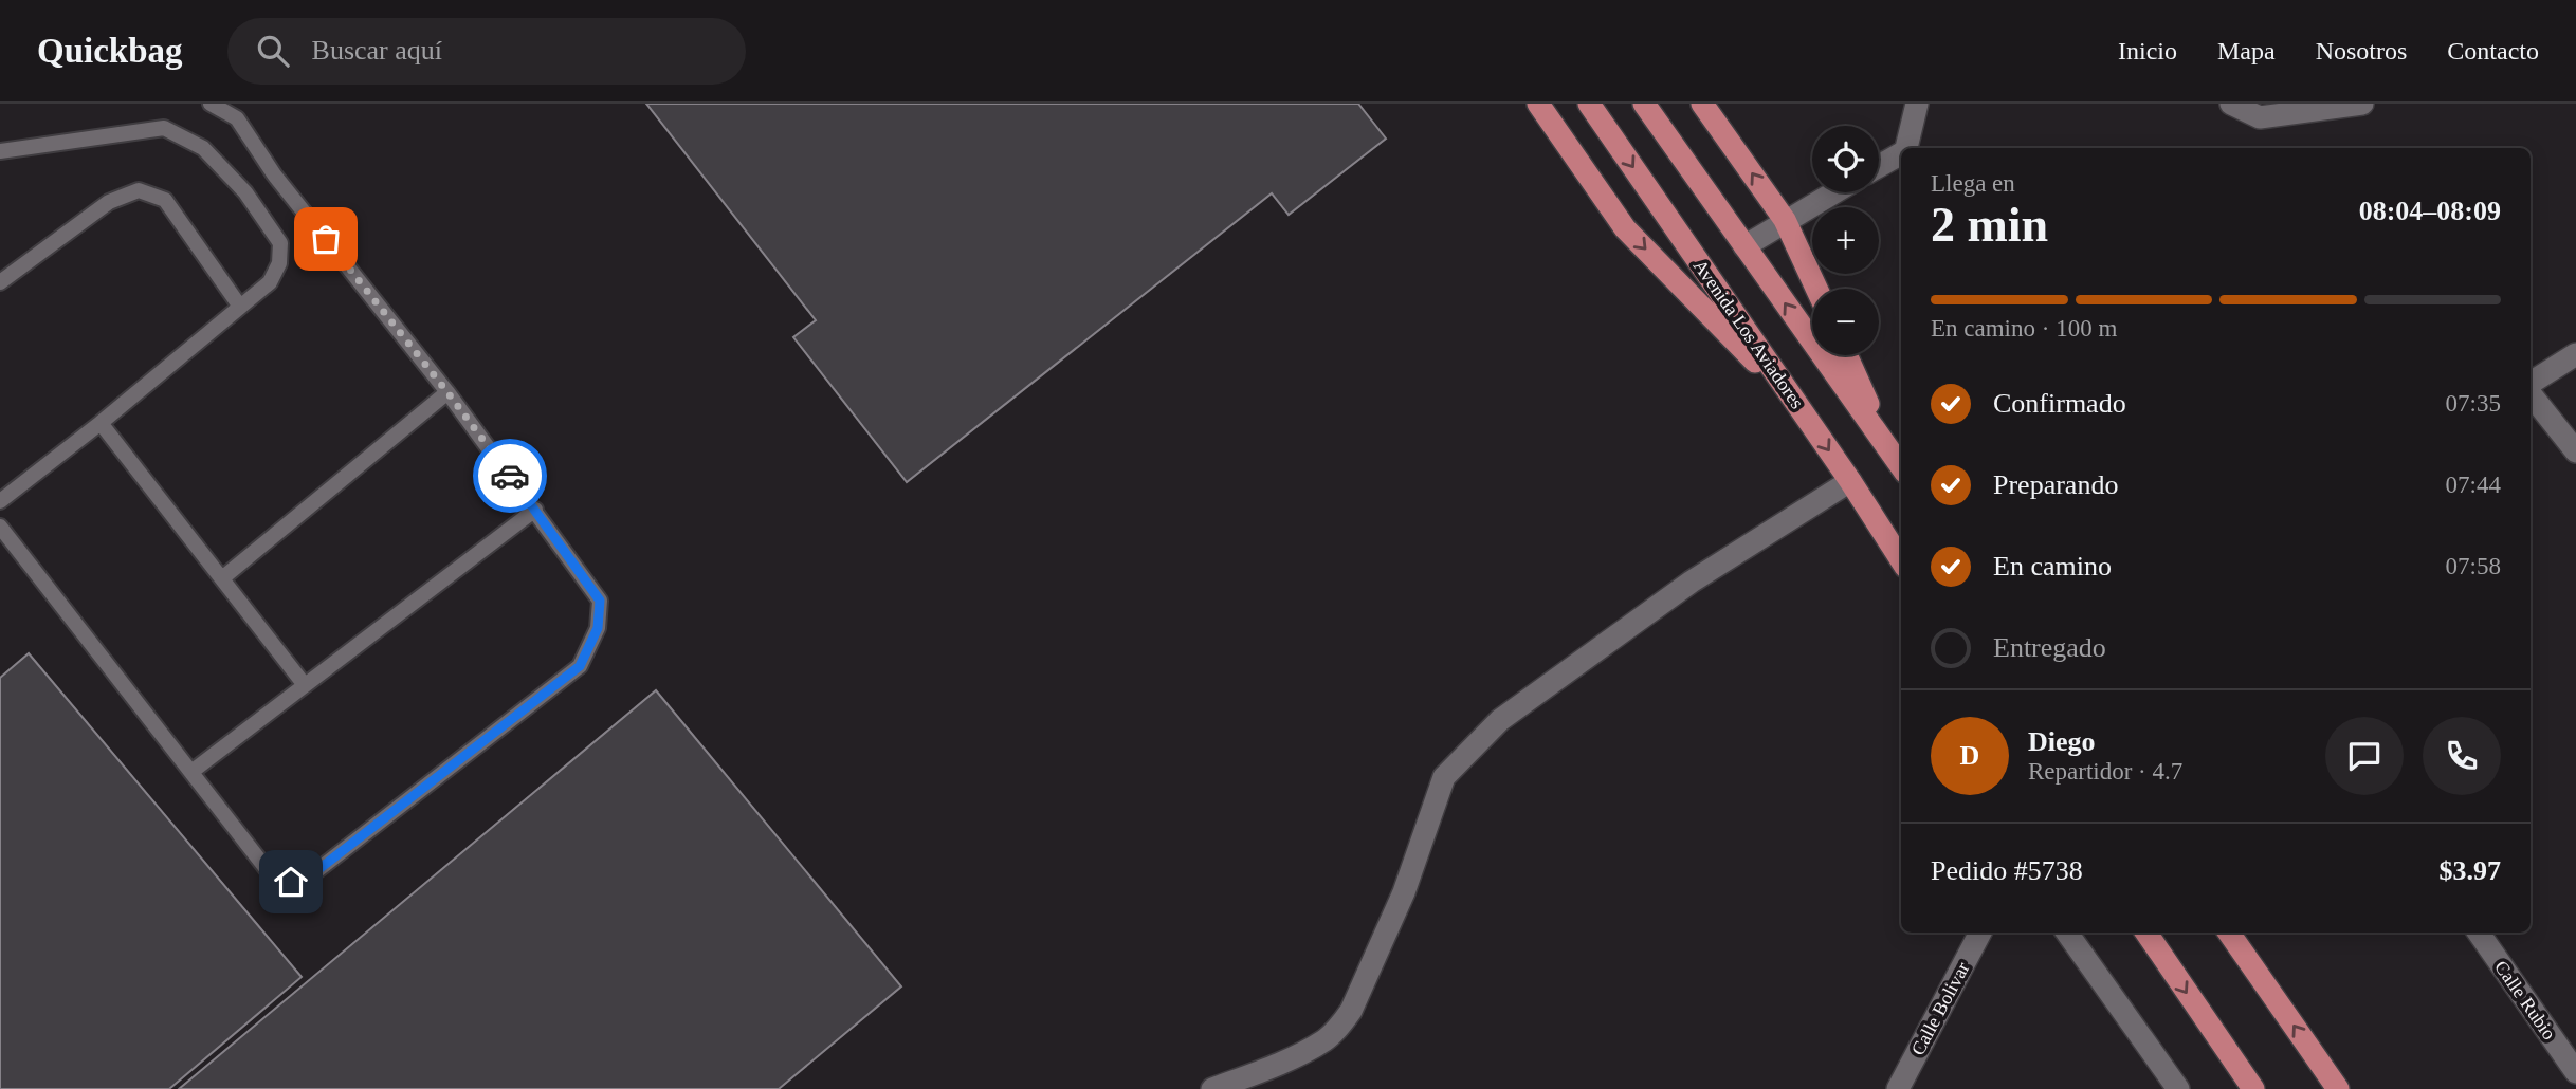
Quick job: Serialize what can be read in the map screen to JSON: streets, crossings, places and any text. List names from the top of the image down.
{
  "streets": {
    "main road": ["Avenida Los Aviadores"],
    "street": ["Calle Rubio", "Calle Bolivar"]
  },
  "page": {
    "header": "Quickbag",
    "search": "Buscar aquí",
    "nav": [
      "Inicio",
      "Mapa",
      "Nosotros",
      "Contacto"
    ],
    "map_buttons": ["+", "−"],
    "heading": ["2 min", "Llega en", "08:04–08:09"],
    "panel": [
      "Diego",
      "Repartidor · 4.7",
      "Pedido #5738",
      "$3.97"
    ],
    "bar": "En camino · 100 m",
    "list": [
      ["Confirmado", "07:35"],
      ["Preparando", "07:44"],
      ["En camino", "07:58"],
      "Entregado"
    ],
    "round": "D"
  }
}
